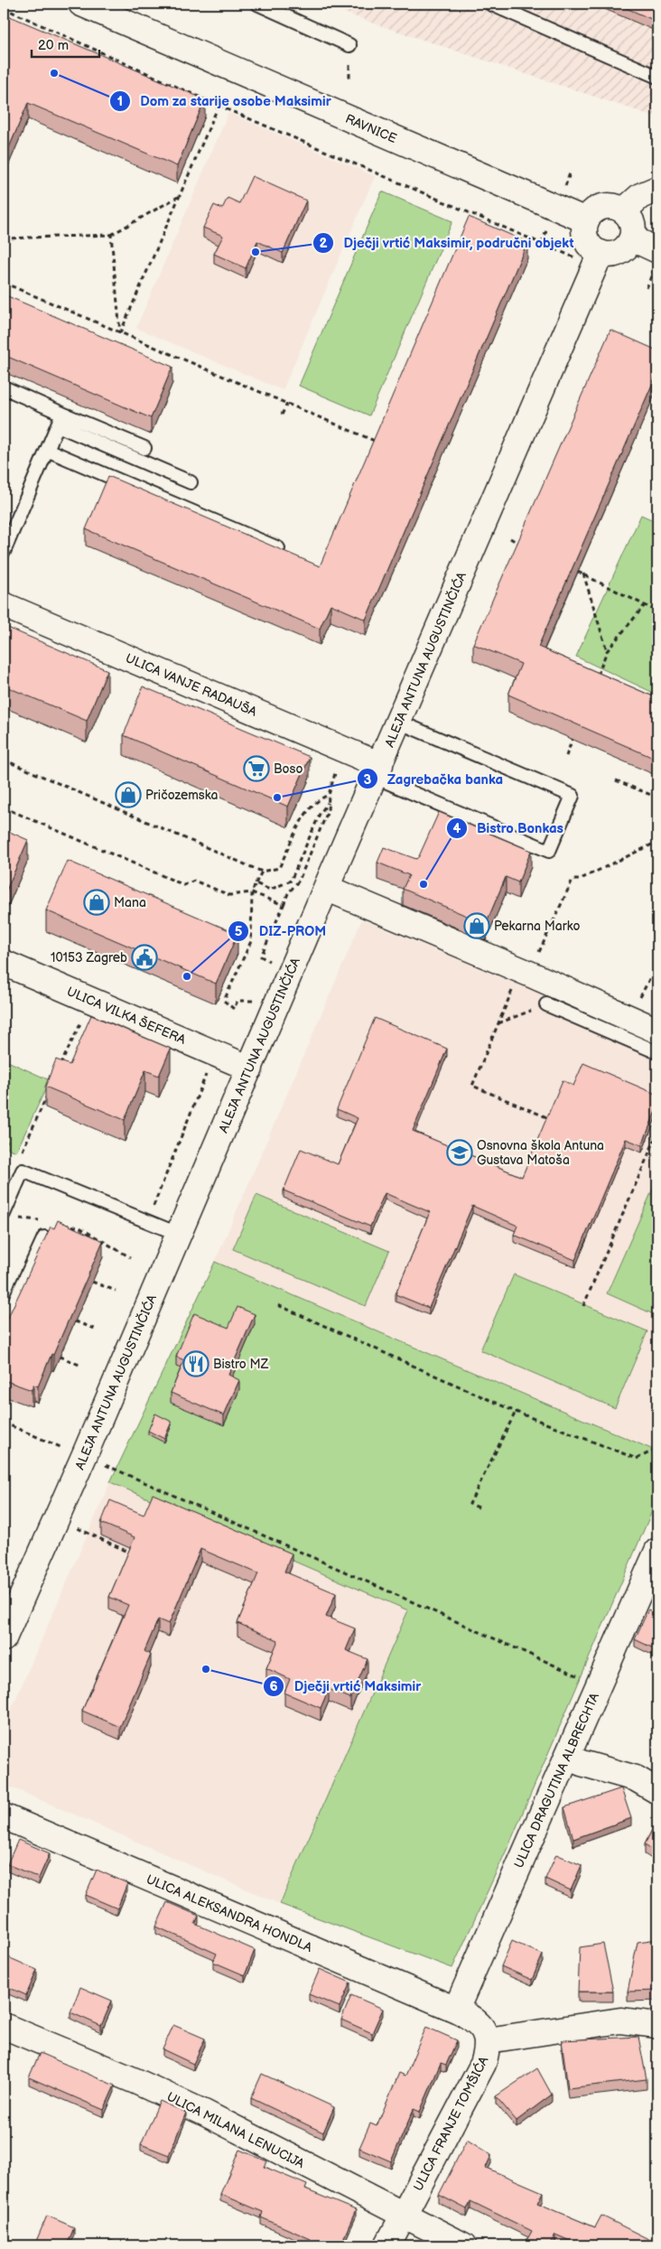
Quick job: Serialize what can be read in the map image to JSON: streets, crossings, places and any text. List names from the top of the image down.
{
  "streets": {
    "street": [
      "RAVNICE",
      "ALEJA ANTUNA AUGUSTINČIĆA",
      "ULICA VANJE RADAUŠA",
      "ULICA VILKA ŠEFERA",
      "ULICA DRAGUTINA ALBRECHTA",
      "ULICA ALEKSANDRA HONDLA",
      "ULICA FRANJE TOMŠIĆA",
      "ULICA MILANA LENUCIJA"
    ]
  },
  "crossings": [
    ["RAVNICE", "ALEJA ANTUNA AUGUSTINČIĆA"],
    ["ALEJA ANTUNA AUGUSTINČIĆA", "ULICA VANJE RADAUŠA"],
    ["ALEJA ANTUNA AUGUSTINČIĆA", "ULICA VILKA ŠEFERA"],
    ["ULICA DRAGUTINA ALBRECHTA", "ULICA ALEKSANDRA HONDLA"],
    ["ULICA DRAGUTINA ALBRECHTA", "ULICA FRANJE TOMŠIĆA"],
    ["ULICA ALEKSANDRA HONDLA", "ULICA FRANJE TOMŠIĆA"],
    ["ULICA FRANJE TOMŠIĆA", "ULICA MILANA LENUCIJA"]
  ],
  "places": {
    "other": [
      "Dom za starije osobe Maksimir",
      "Dječji vrtić Maksimir, područni objekt",
      "Zagrebačka banka",
      "Bistro Bonkas",
      "DIZ-PROM",
      "Dječji vrtić Maksimir"
    ],
    "supermarket": ["Boso"],
    "shop": ["Pričozemska", "Mana", "Pekarna Marko"],
    "public building": ["10153 Zagreb"],
    "school or university": ["Osnovna škola Antuna Gustava Matoša"],
    "restaurant": ["Bistro MZ"]
  },
  "scale_bar": "20 m"
}
